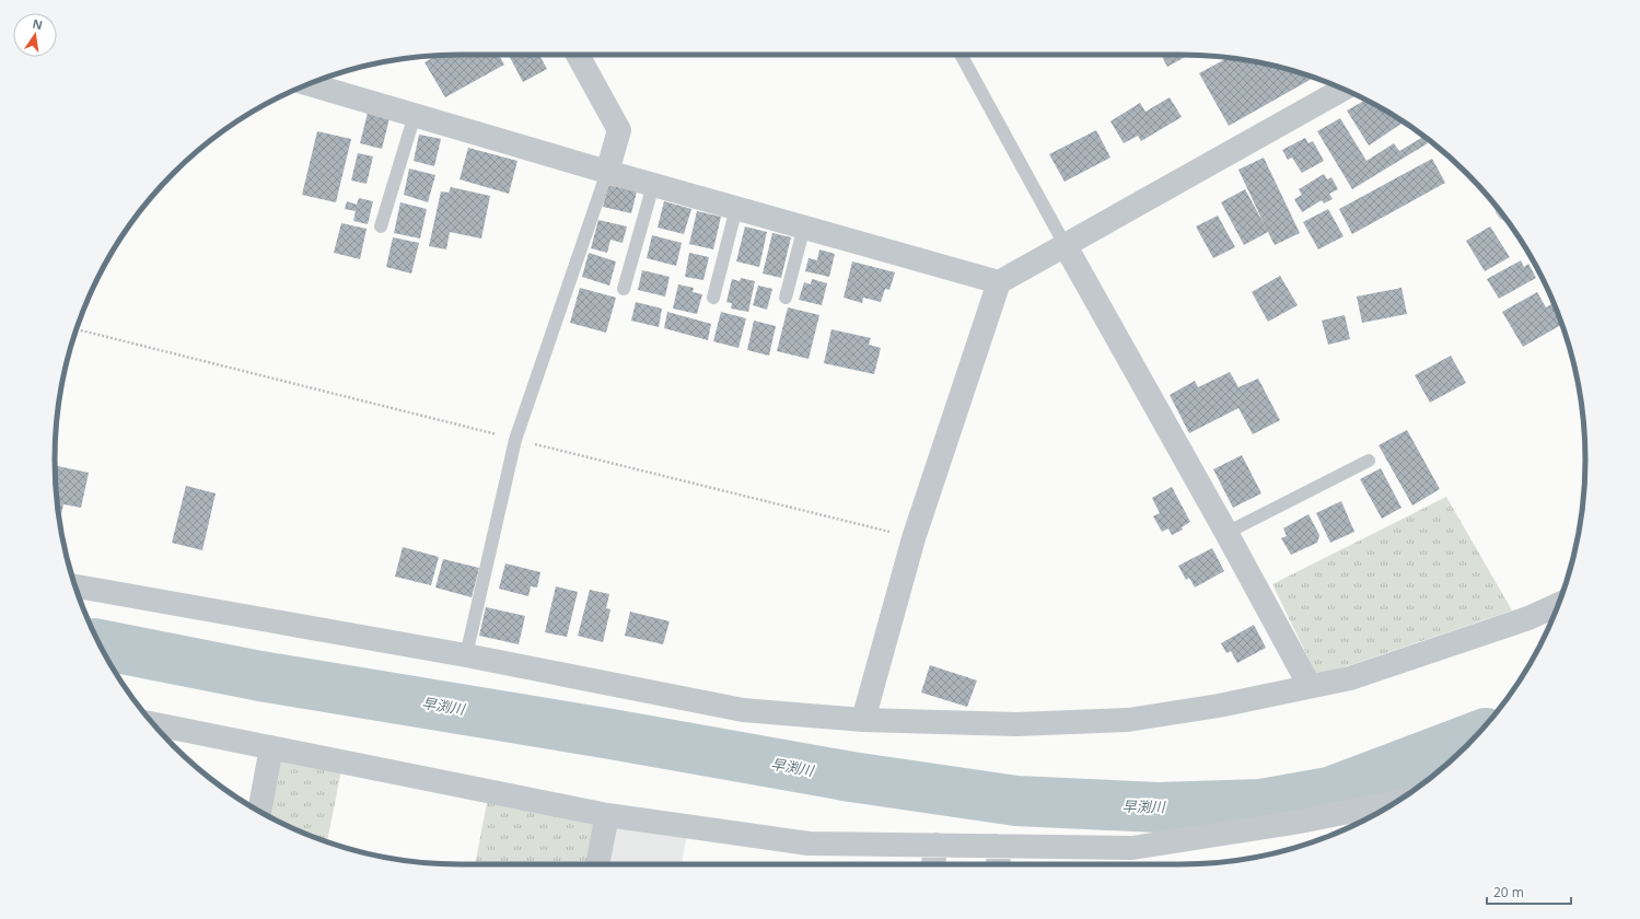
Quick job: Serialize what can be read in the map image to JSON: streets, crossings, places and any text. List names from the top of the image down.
{
  "water": ["早渕川"],
  "scale_bar": "20 m",
  "north": "top"
}
